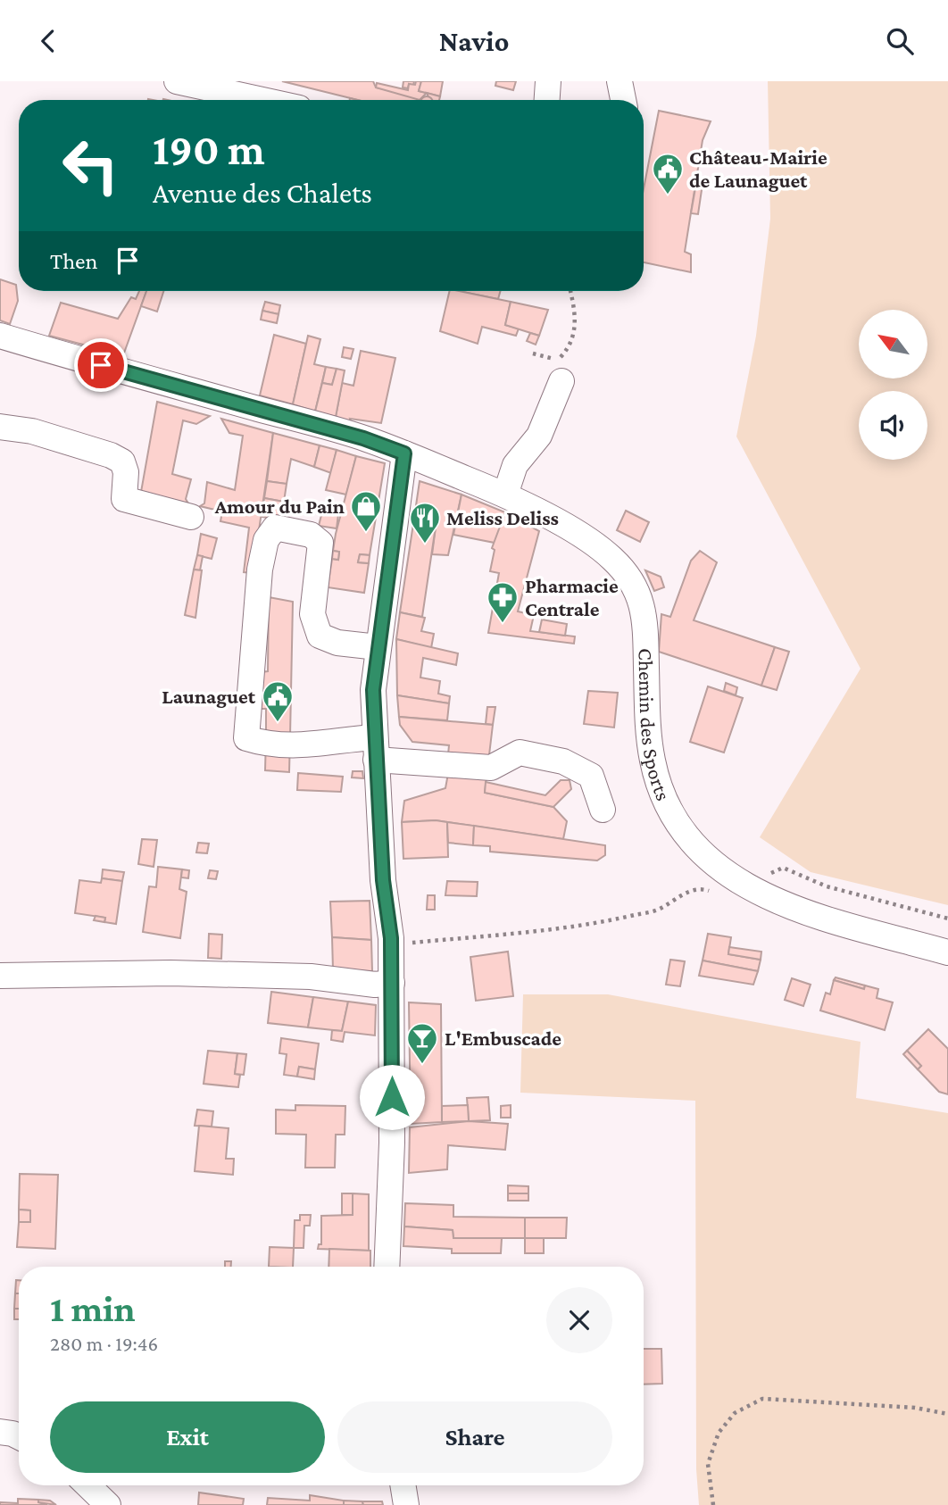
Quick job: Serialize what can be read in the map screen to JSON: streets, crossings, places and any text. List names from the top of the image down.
{
  "streets": {
    "street": ["Chemin des Sports"]
  },
  "places": {
    "public building": ["Château-Mairie de Launaguet", "Launaguet"],
    "shop": ["Amour du Pain"],
    "restaurant": ["Meliss Deliss"],
    "pharmacy": ["Pharmacie Centrale"],
    "bar": ["L'Embuscade"]
  },
  "north": "top left",
  "page": {
    "header": "Navio",
    "turn": ["190 m", "Avenue des Chalets"],
    "then": "Then",
    "heading": ["1 min", "280 m · 19:46"],
    "buttons": ["Exit", "Share"]
  }
}
